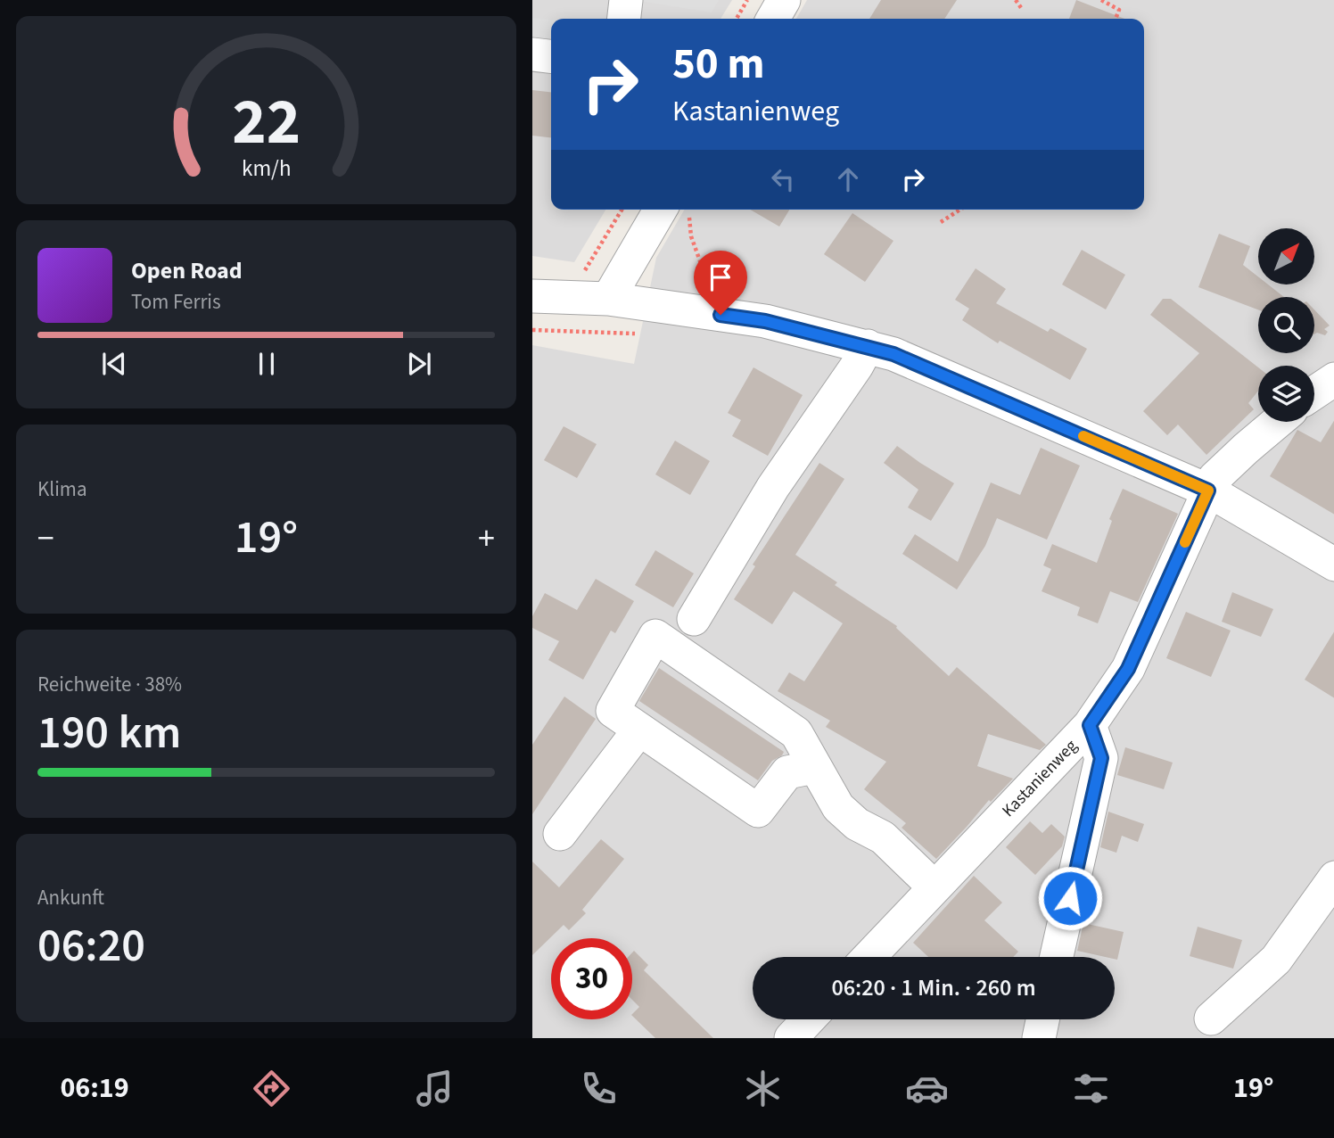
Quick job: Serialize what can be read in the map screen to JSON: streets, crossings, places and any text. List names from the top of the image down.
{
  "streets": {
    "street": ["Kastanienweg"]
  },
  "north": "top right",
  "page": {
    "turn": ["50 m", "Kastanienweg"],
    "song": ["Open Road", "Tom Ferris"],
    "tile": [
      "Klima",
      ["Reichweite · 38%", "190 km"],
      ["Ankunft", "06:20"]
    ],
    "heat": ["−", "19°", "+"],
    "limit": "30",
    "trip": "06:20 · 1 Min. · 260 m",
    "tabs": ["06:19", "19°"],
    "gauge": ["22", "km/h"]
  }
}
